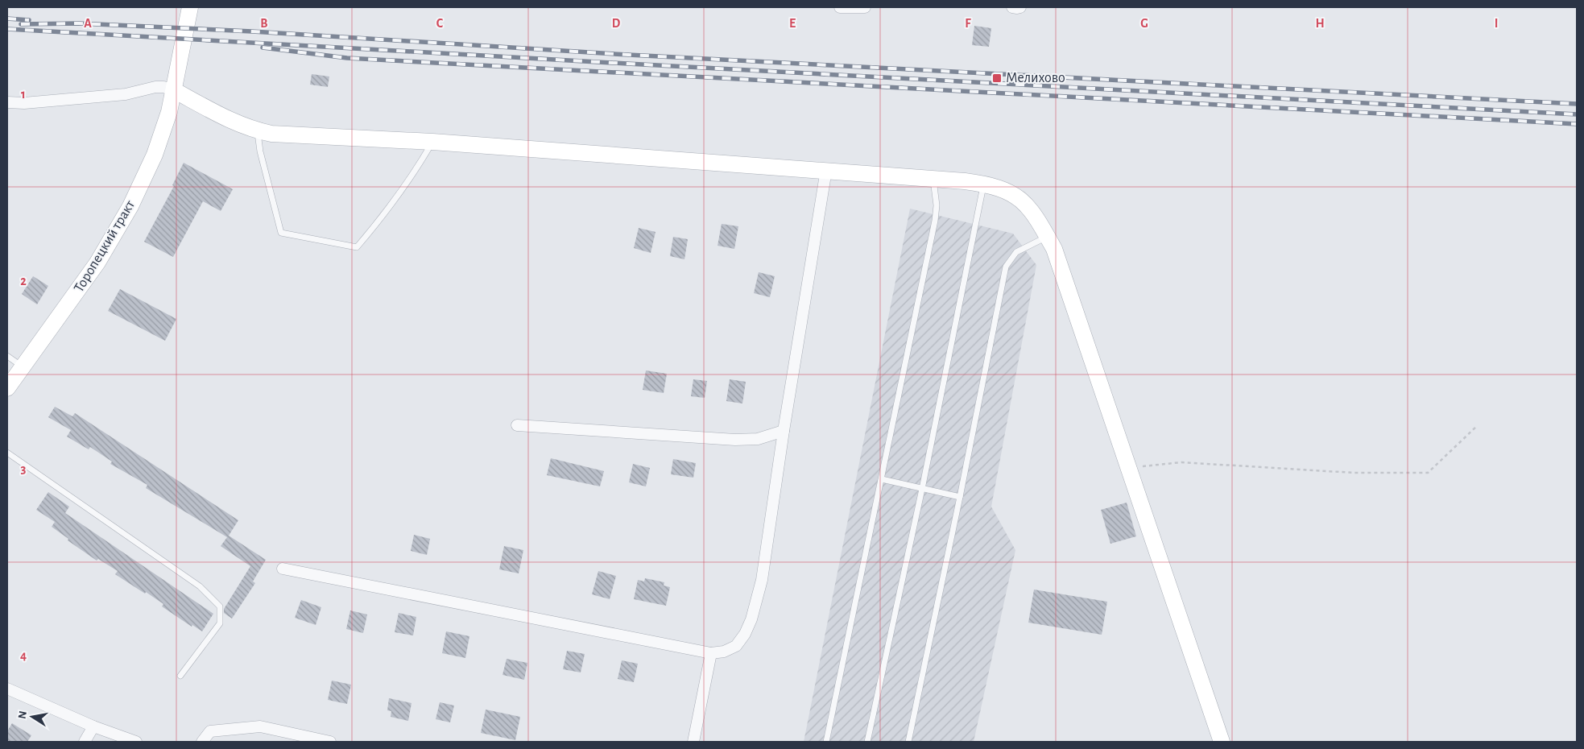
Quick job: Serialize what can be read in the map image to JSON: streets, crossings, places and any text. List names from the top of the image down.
{
  "streets": {
    "street": ["Торопецкий тракт"]
  },
  "places": {
    "transit": ["Мелихово"]
  },
  "north": "left",
  "grid": {
    "columns": [
      "A",
      "B",
      "C",
      "D",
      "E",
      "F",
      "G",
      "H",
      "I"
    ],
    "rows": [
      "1",
      "2",
      "3",
      "4"
    ]
  }
}
